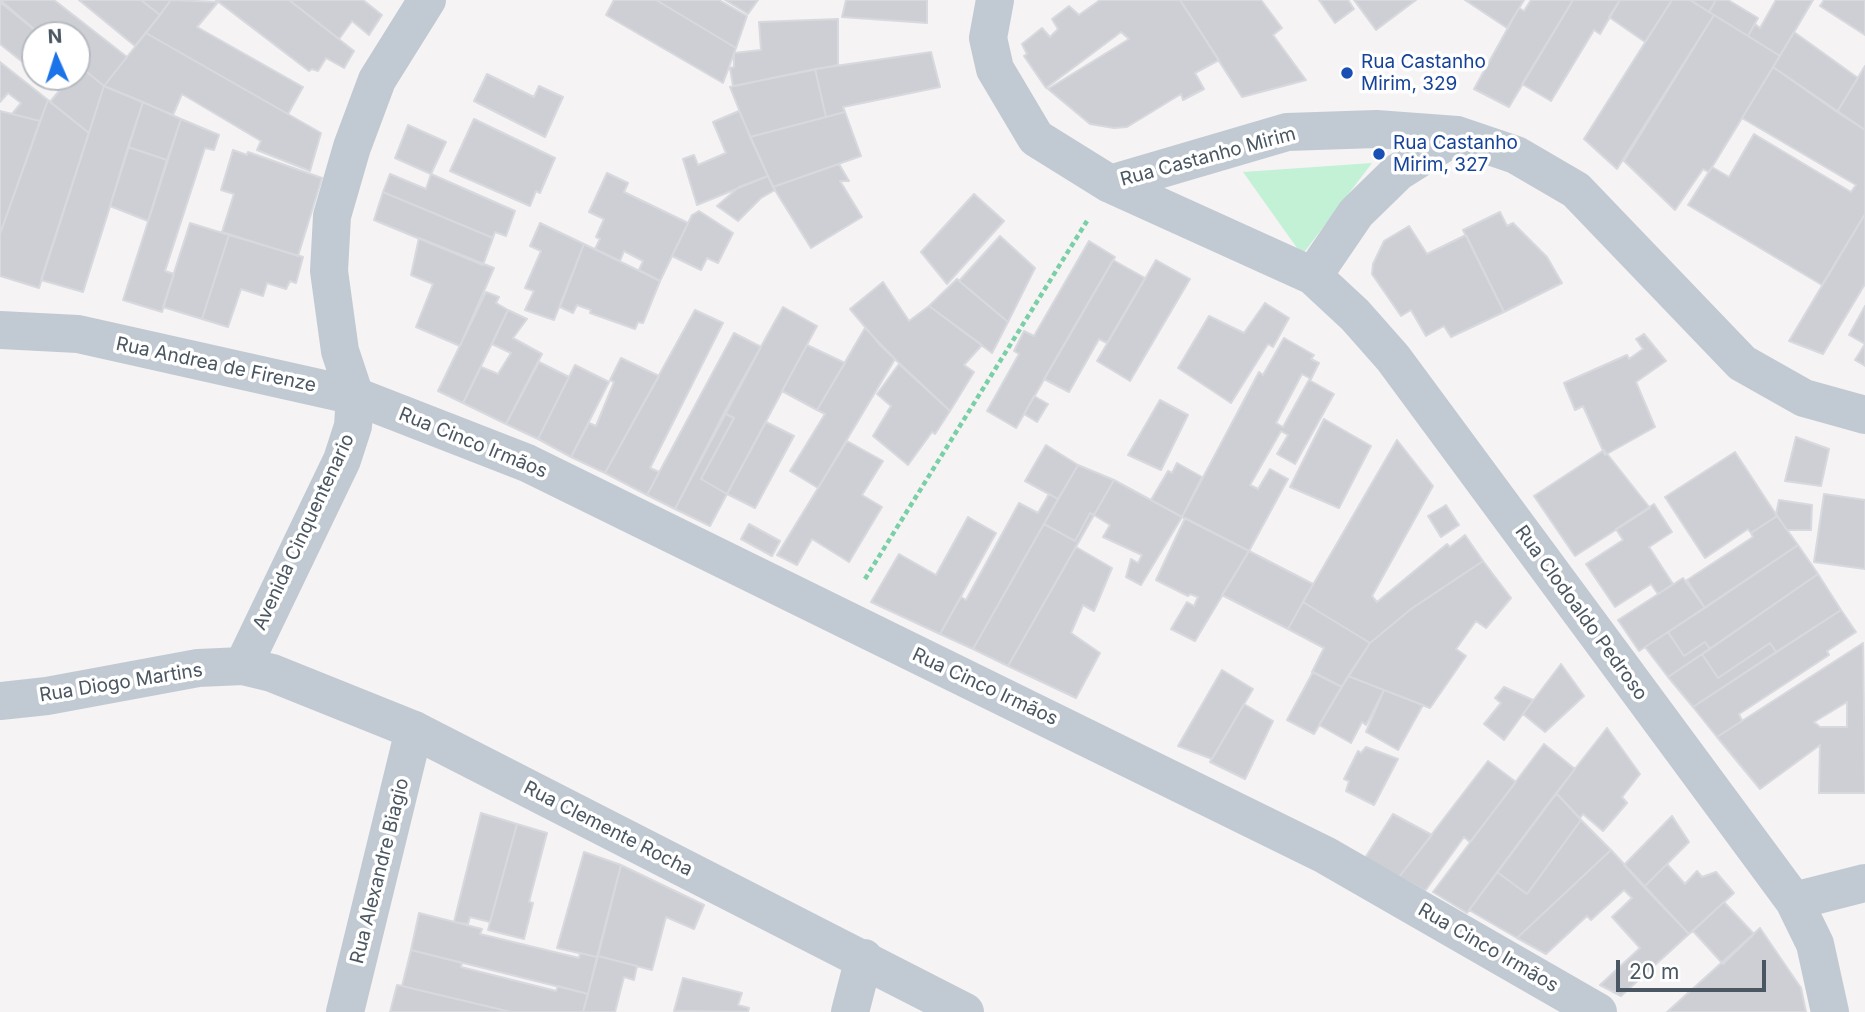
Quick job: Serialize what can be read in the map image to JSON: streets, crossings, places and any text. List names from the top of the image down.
{
  "streets": {
    "street": [
      "Rua Castanho Mirim",
      "Rua Andrea de Firenze",
      "Rua Cinco Irmãos",
      "Avenida Cinquentenario",
      "Rua Clodoaldo Pedroso",
      "Rua Diogo Martins",
      "Rua Clemente Rocha",
      "Rua Alexandre Biagio"
    ]
  },
  "crossings": [
    ["Rua Castanho Mirim", "Rua Clodoaldo Pedroso"],
    ["Rua Andrea de Firenze", "Rua Cinco Irmãos"],
    ["Rua Andrea de Firenze", "Avenida Cinquentenario"],
    ["Rua Cinco Irmãos", "Avenida Cinquentenario"],
    ["Avenida Cinquentenario", "Rua Diogo Martins"],
    ["Avenida Cinquentenario", "Rua Clemente Rocha"],
    ["Rua Diogo Martins", "Rua Clemente Rocha"],
    ["Rua Clemente Rocha", "Rua Alexandre Biagio"]
  ],
  "places": ["Rua Castanho Mirim, 329", "Rua Castanho Mirim, 327"],
  "scale_bar": "20 m",
  "north": "top"
}
